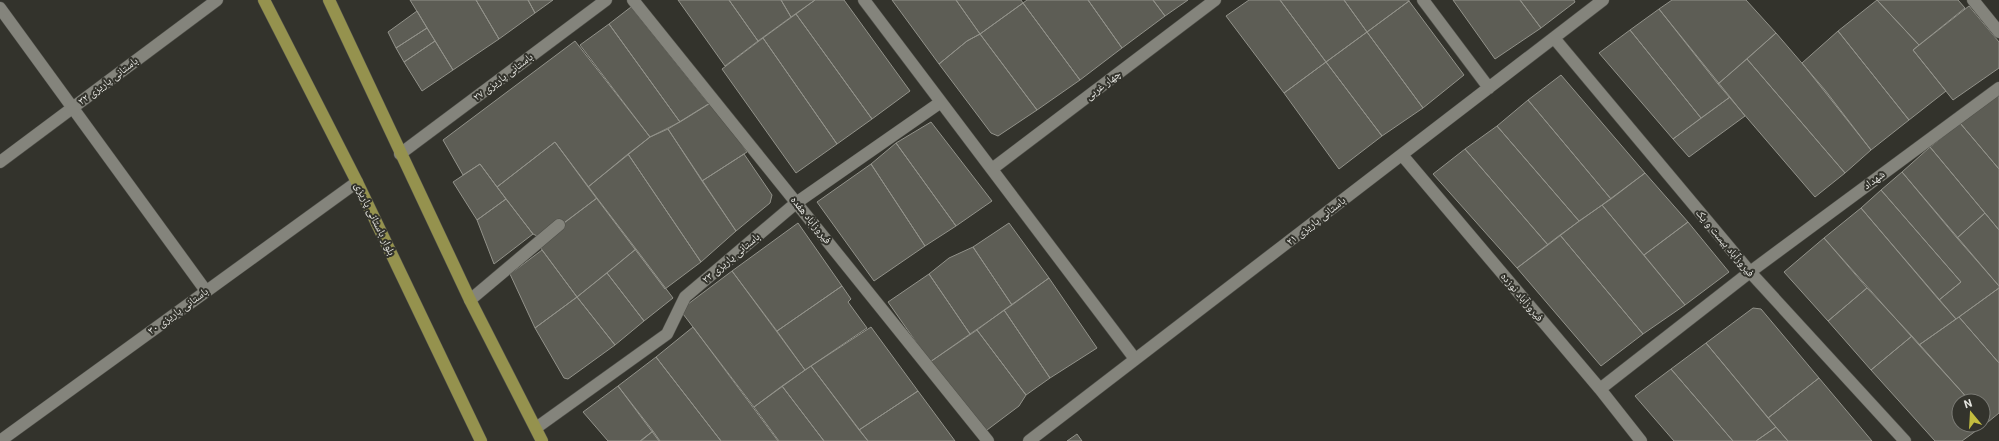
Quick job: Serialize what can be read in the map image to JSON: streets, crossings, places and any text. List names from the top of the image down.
{
  "streets": {
    "main road": ["بلوار باستانی پاریزی"],
    "street": [
      "باستانی پاریزی ۲۷",
      "باستانی پاریزی ۳۲",
      "چهار غربی",
      "شهداد",
      "فیروزآباد هفده",
      "باستانی پاریزی ۲۱",
      "فیروزآباد بیست و یک",
      "باستانی پاریزی ۲۳",
      "فیروزآباد نوزده",
      "باستانی پاریزی ۳۰"
    ]
  },
  "crossings": [
    ["شهداد", "فیروزآباد بیست و یک"],
    ["شهداد", "فیروزآباد نوزده"],
    ["بلوار باستانی پاریزی", "باستانی پاریزی ۳۰"],
    ["فیروزآباد هفده", "باستانی پاریزی ۲۳"],
    ["باستانی پاریزی ۲۱", "فیروزآباد بیست و یک"],
    ["باستانی پاریزی ۲۱", "فیروزآباد نوزده"]
  ],
  "north": "top"
}
